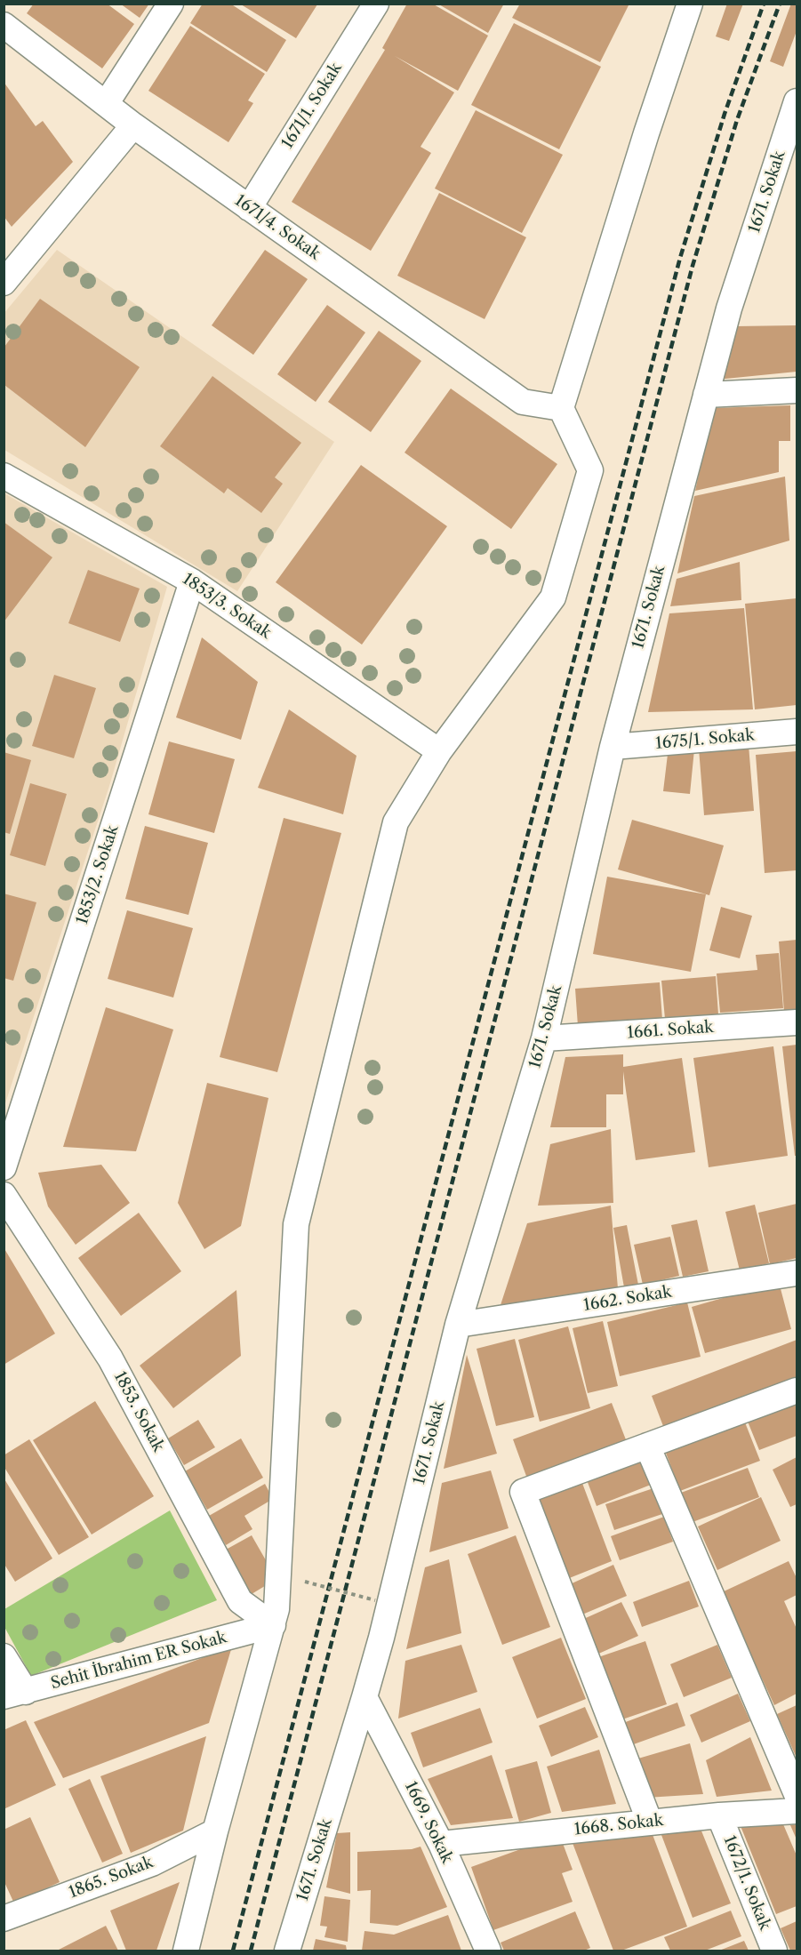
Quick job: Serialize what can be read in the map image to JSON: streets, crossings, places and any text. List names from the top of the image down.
{
  "streets": {
    "street": [
      "1671/1. Sokak",
      "1671. Sokak",
      "1671/4. Sokak",
      "1853/3. Sokak",
      "1675/1. Sokak",
      "1853/2. Sokak",
      "1661. Sokak",
      "1662. Sokak",
      "1853. Sokak",
      "Sehit İbrahim ER Sokak",
      "1669. Sokak",
      "1668. Sokak",
      "1865. Sokak",
      "1672/1. Sokak"
    ]
  },
  "crossings": [
    ["1671/1. Sokak", "1671/4. Sokak"],
    ["1671. Sokak", "1675/1. Sokak"],
    ["1671. Sokak", "1661. Sokak"],
    ["1671. Sokak", "1662. Sokak"],
    ["1671. Sokak", "1669. Sokak"],
    ["1853/3. Sokak", "1853/2. Sokak"],
    ["1853. Sokak", "Sehit İbrahim ER Sokak"],
    ["1669. Sokak", "1668. Sokak"],
    ["1668. Sokak", "1672/1. Sokak"]
  ]
}
